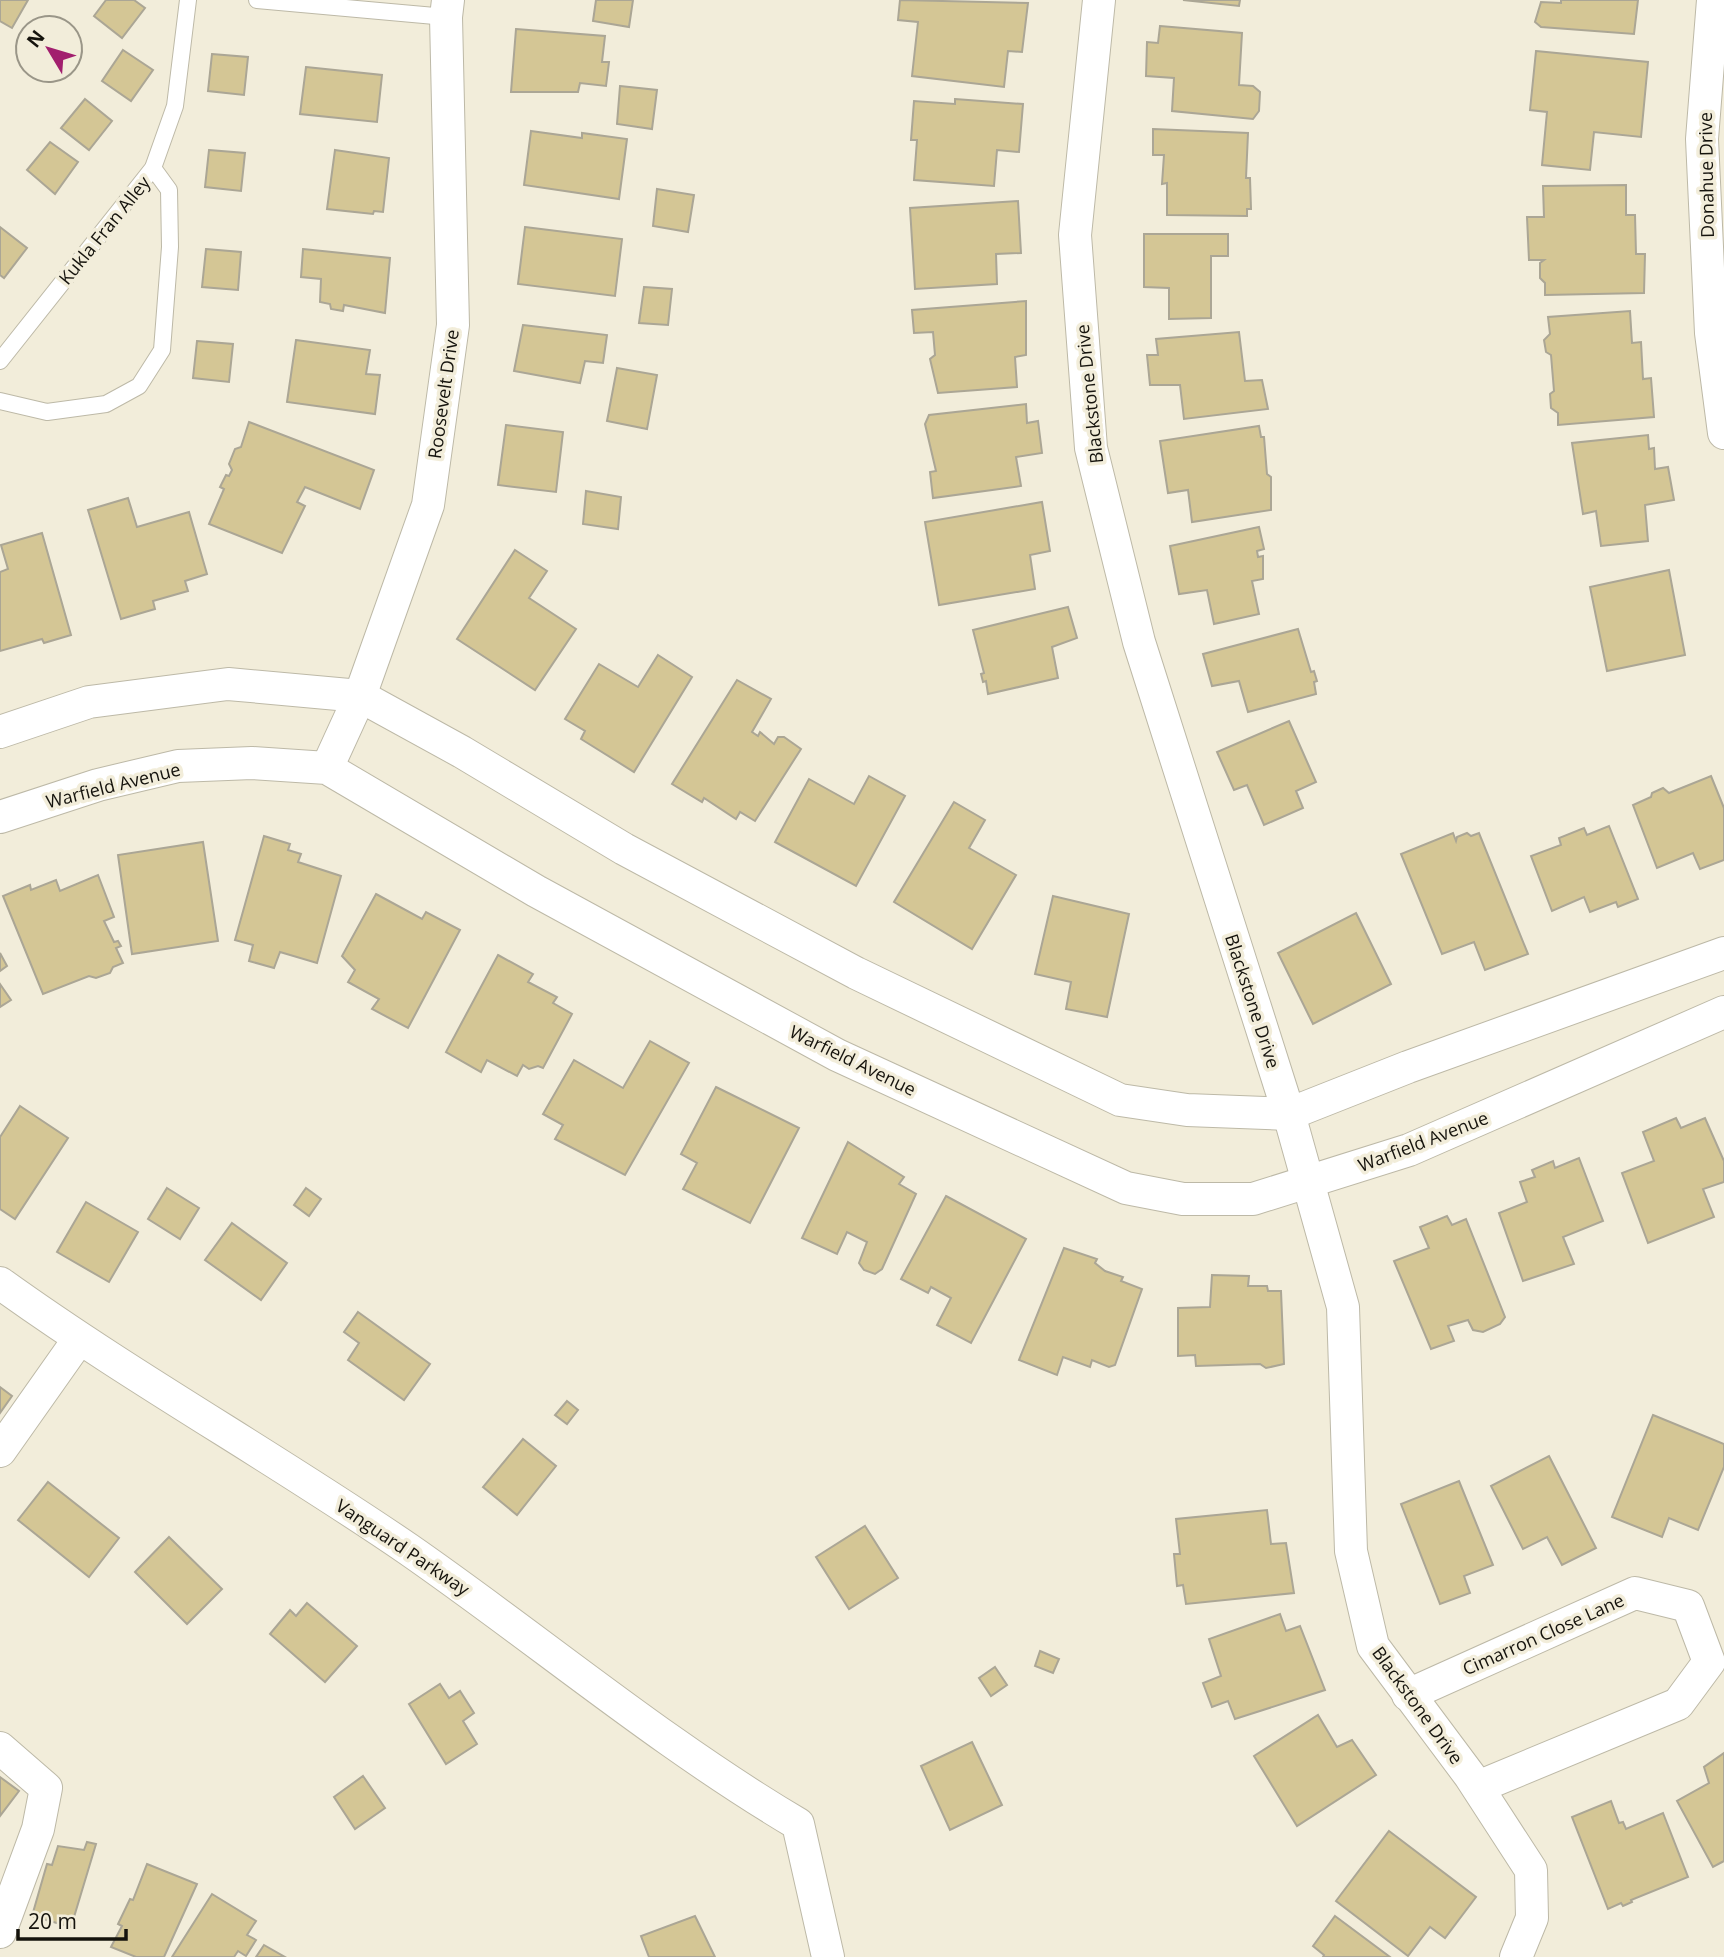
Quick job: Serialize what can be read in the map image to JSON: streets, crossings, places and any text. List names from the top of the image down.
{
  "streets": {
    "street": [
      "Donahue Drive",
      "Roosevelt Drive",
      "Blackstone Drive",
      "Warfield Avenue",
      "Vanguard Parkway",
      "Cimarron Close Lane"
    ],
    "lane": ["Kukla Fran Alley"]
  },
  "crossings": [
    ["Roosevelt Drive", "Warfield Avenue"],
    ["Blackstone Drive", "Warfield Avenue"],
    ["Blackstone Drive", "Cimarron Close Lane"]
  ],
  "scale_bar": "20 m",
  "north": "top left"
}
